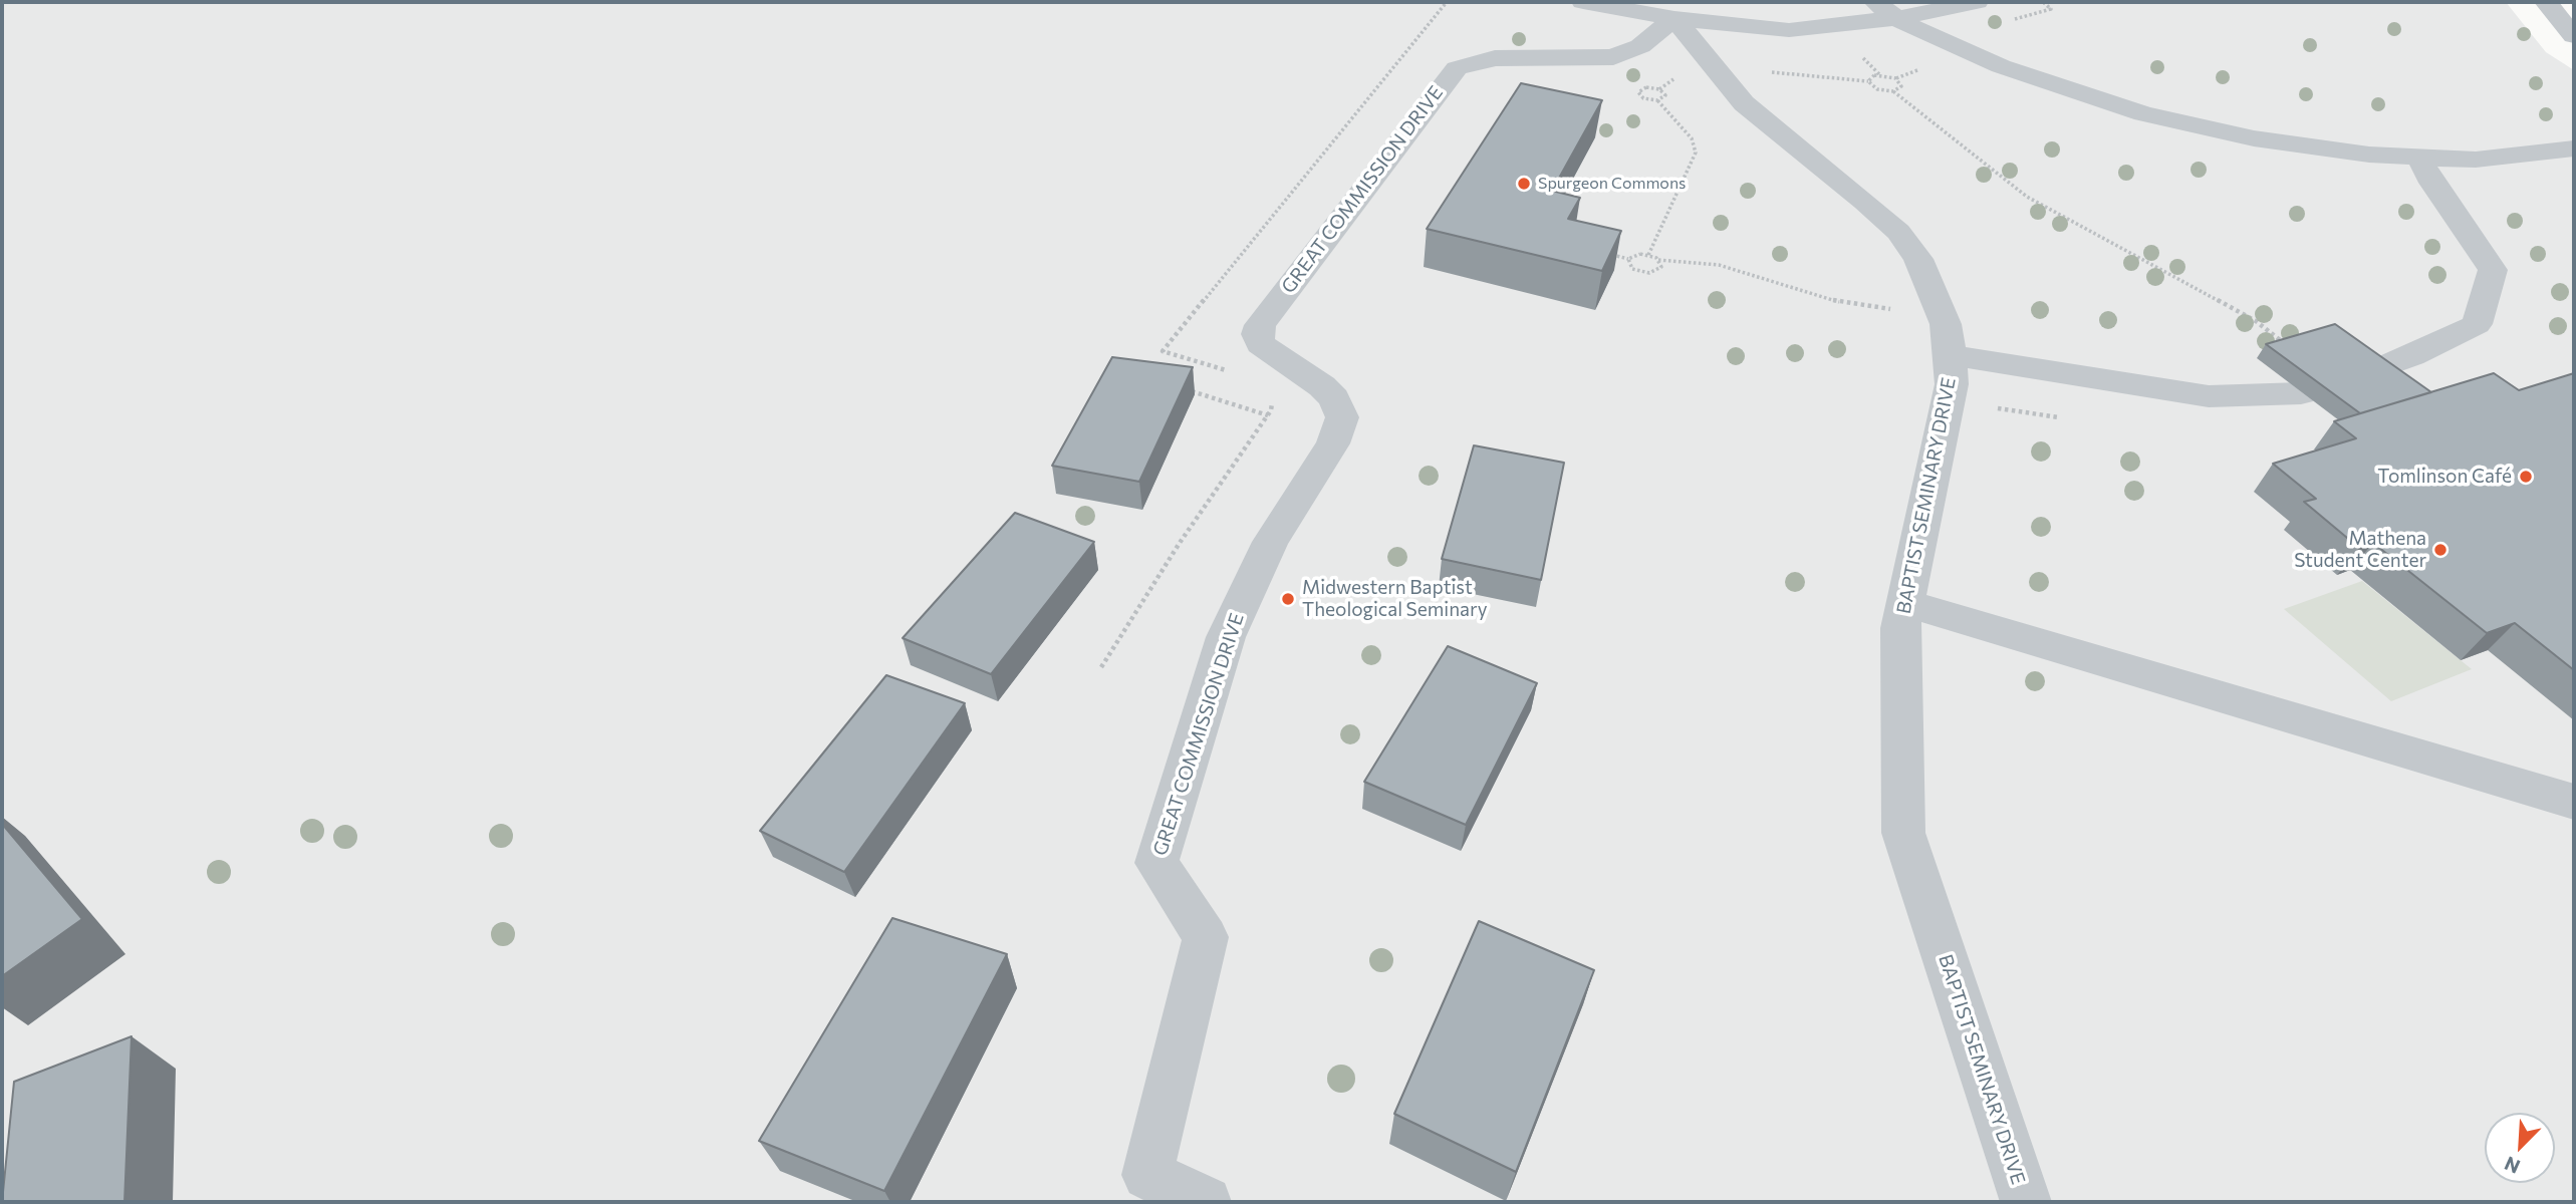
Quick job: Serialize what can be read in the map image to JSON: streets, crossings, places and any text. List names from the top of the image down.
{
  "streets": {
    "street": ["GREAT COMMISSION DRIVE", "BAPTIST SEMINARY DRIVE"]
  },
  "crossings": [
    ["GREAT COMMISSION DRIVE", "BAPTIST SEMINARY DRIVE"]
  ],
  "places": [
    "Spurgeon Commons",
    "Tomlinson Café",
    "Mathena Student Center",
    "Midwestern Baptist Theological Seminary"
  ],
  "north": "bottom left"
}
